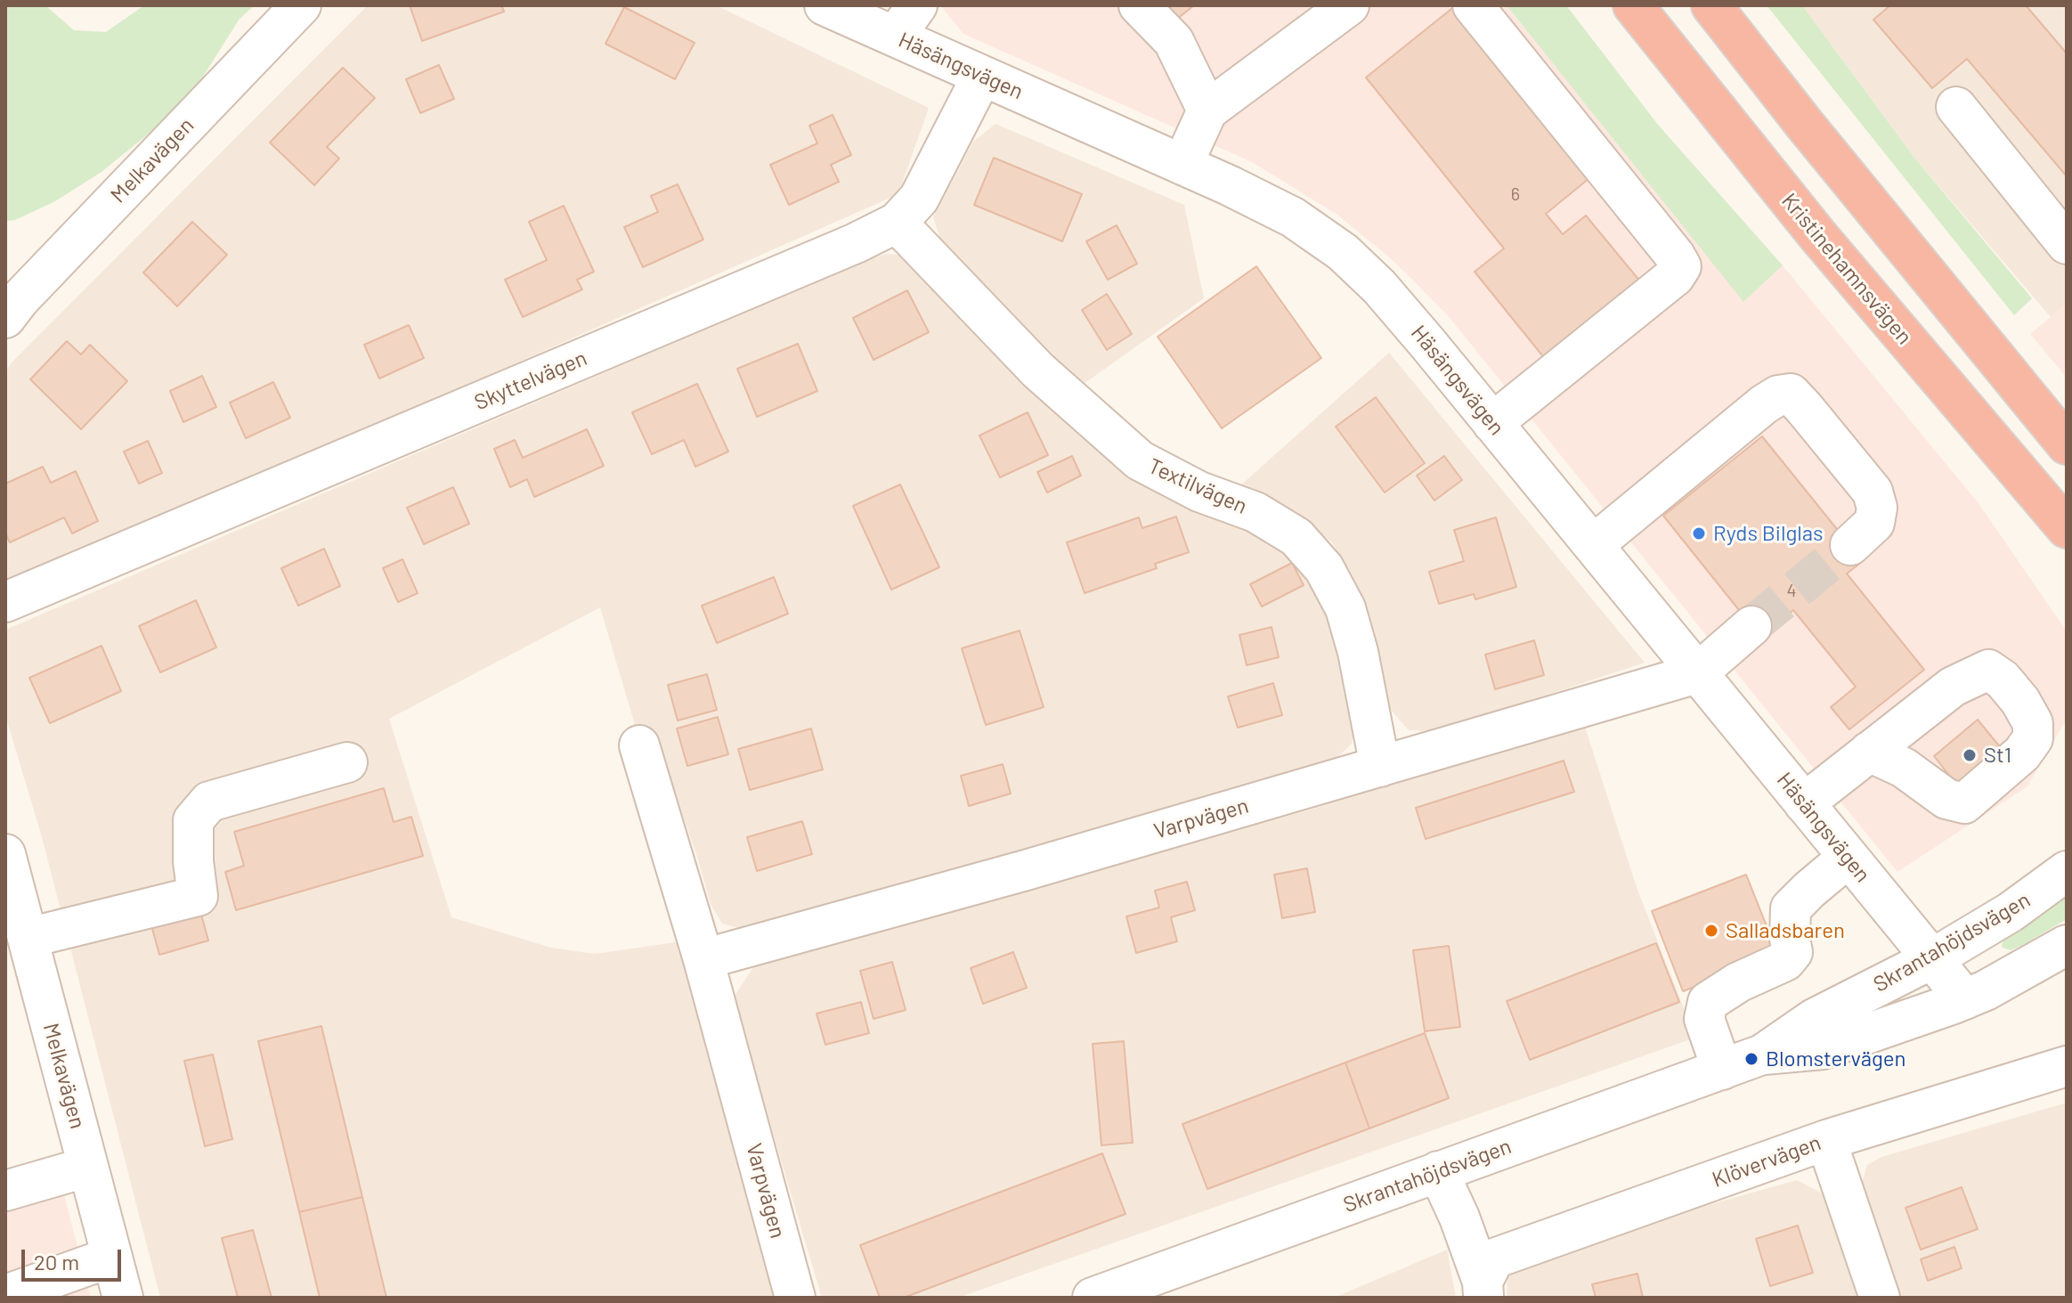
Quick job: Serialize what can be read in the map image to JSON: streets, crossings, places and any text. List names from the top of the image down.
{
  "streets": {
    "highway": ["Kristinehamnsvägen"],
    "street": [
      "Häsängsvägen",
      "Melkavägen",
      "Skyttelvägen",
      "Textilvägen",
      "Varpvägen",
      "Skrantahöjdsvägen",
      "Klövervägen"
    ]
  },
  "crossings": [
    ["Häsängsvägen", "Skyttelvägen"],
    ["Häsängsvägen", "Varpvägen"],
    ["Häsängsvägen", "Skrantahöjdsvägen"],
    ["Skyttelvägen", "Textilvägen"],
    ["Textilvägen", "Varpvägen"]
  ],
  "places": [
    "Ryds Bilglas",
    "St1",
    "Salladsbaren",
    "Blomstervägen"
  ],
  "house_numbers": ["6", "4"],
  "scale_bar": "20 m"
}
